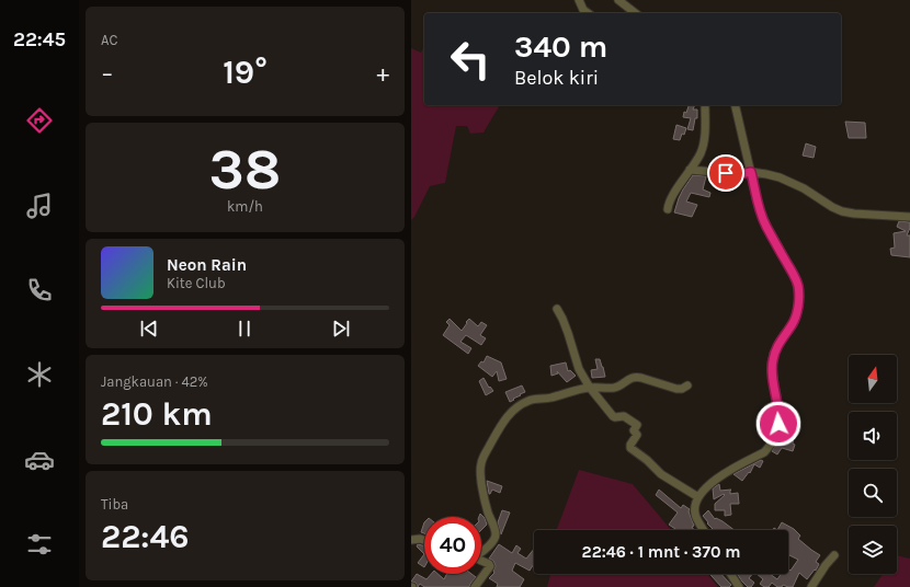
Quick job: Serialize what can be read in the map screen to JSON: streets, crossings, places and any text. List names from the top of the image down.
{
  "north": "top",
  "page": {
    "tabs": "22:45",
    "tile": [
      "AC",
      ["38", "km/h"],
      ["Jangkauan · 42%", "210 km"],
      ["Tiba", "22:46"]
    ],
    "turn": ["340 m", "Belok kiri"],
    "heat": ["−", "19°", "+"],
    "song": ["Neon Rain", "Kite Club"],
    "limit": "40",
    "trip": "22:46 · 1 mnt · 370 m"
  }
}
